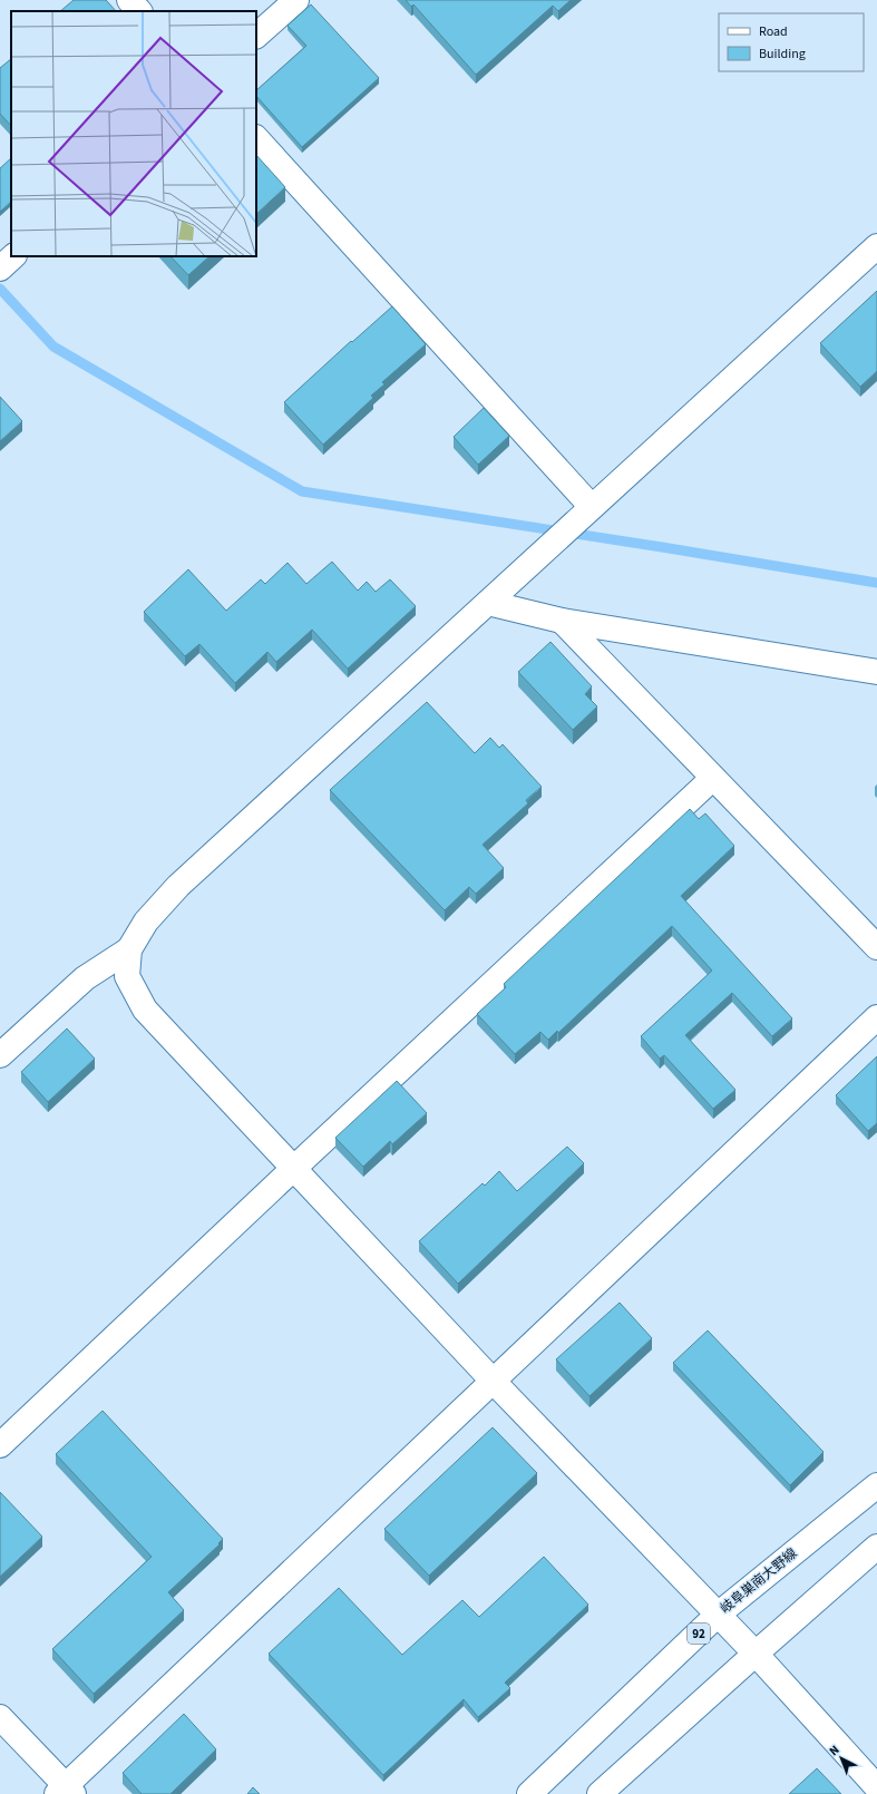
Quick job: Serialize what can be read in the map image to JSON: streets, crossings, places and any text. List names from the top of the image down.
{
  "streets": {
    "street": ["岐阜巣南大野線", "92"]
  },
  "crossings": [
    ["岐阜巣南大野線", "92"]
  ],
  "legend": ["Road", "Building"],
  "north": "top left"
}
